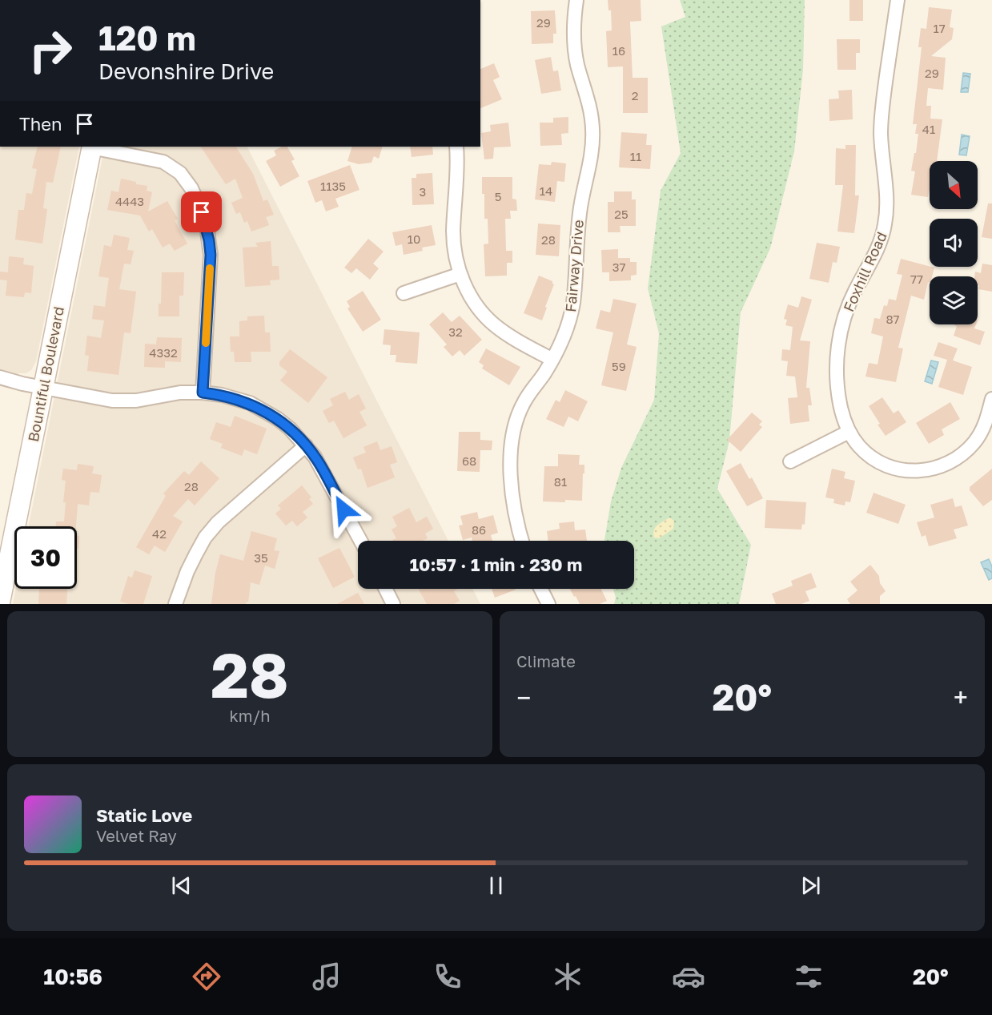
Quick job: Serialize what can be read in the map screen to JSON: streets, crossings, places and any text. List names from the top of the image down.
{
  "streets": {
    "main road": ["Bountiful Boulevard"],
    "street": ["Fairway Drive", "Foxhill Road"]
  },
  "house_numbers": [
    "29",
    "17",
    "16",
    "29",
    "2",
    "41",
    "11",
    "1135",
    "14",
    "3",
    "5",
    "4443",
    "25",
    "10",
    "28",
    "37",
    "77",
    "87",
    "32",
    "4332",
    "59",
    "68",
    "81",
    "28",
    "86",
    "42",
    "35"
  ],
  "north": "bottom right",
  "page": {
    "turn": ["120 m", "Devonshire Drive"],
    "then": "Then",
    "limit": "30",
    "trip": "10:57 · 1 min · 230 m",
    "tile": [
      ["28", "km/h"],
      "Climate"
    ],
    "heat": ["−", "20°", "+"],
    "song": ["Static Love", "Velvet Ray"],
    "tabs": ["10:56", "20°"]
  }
}
